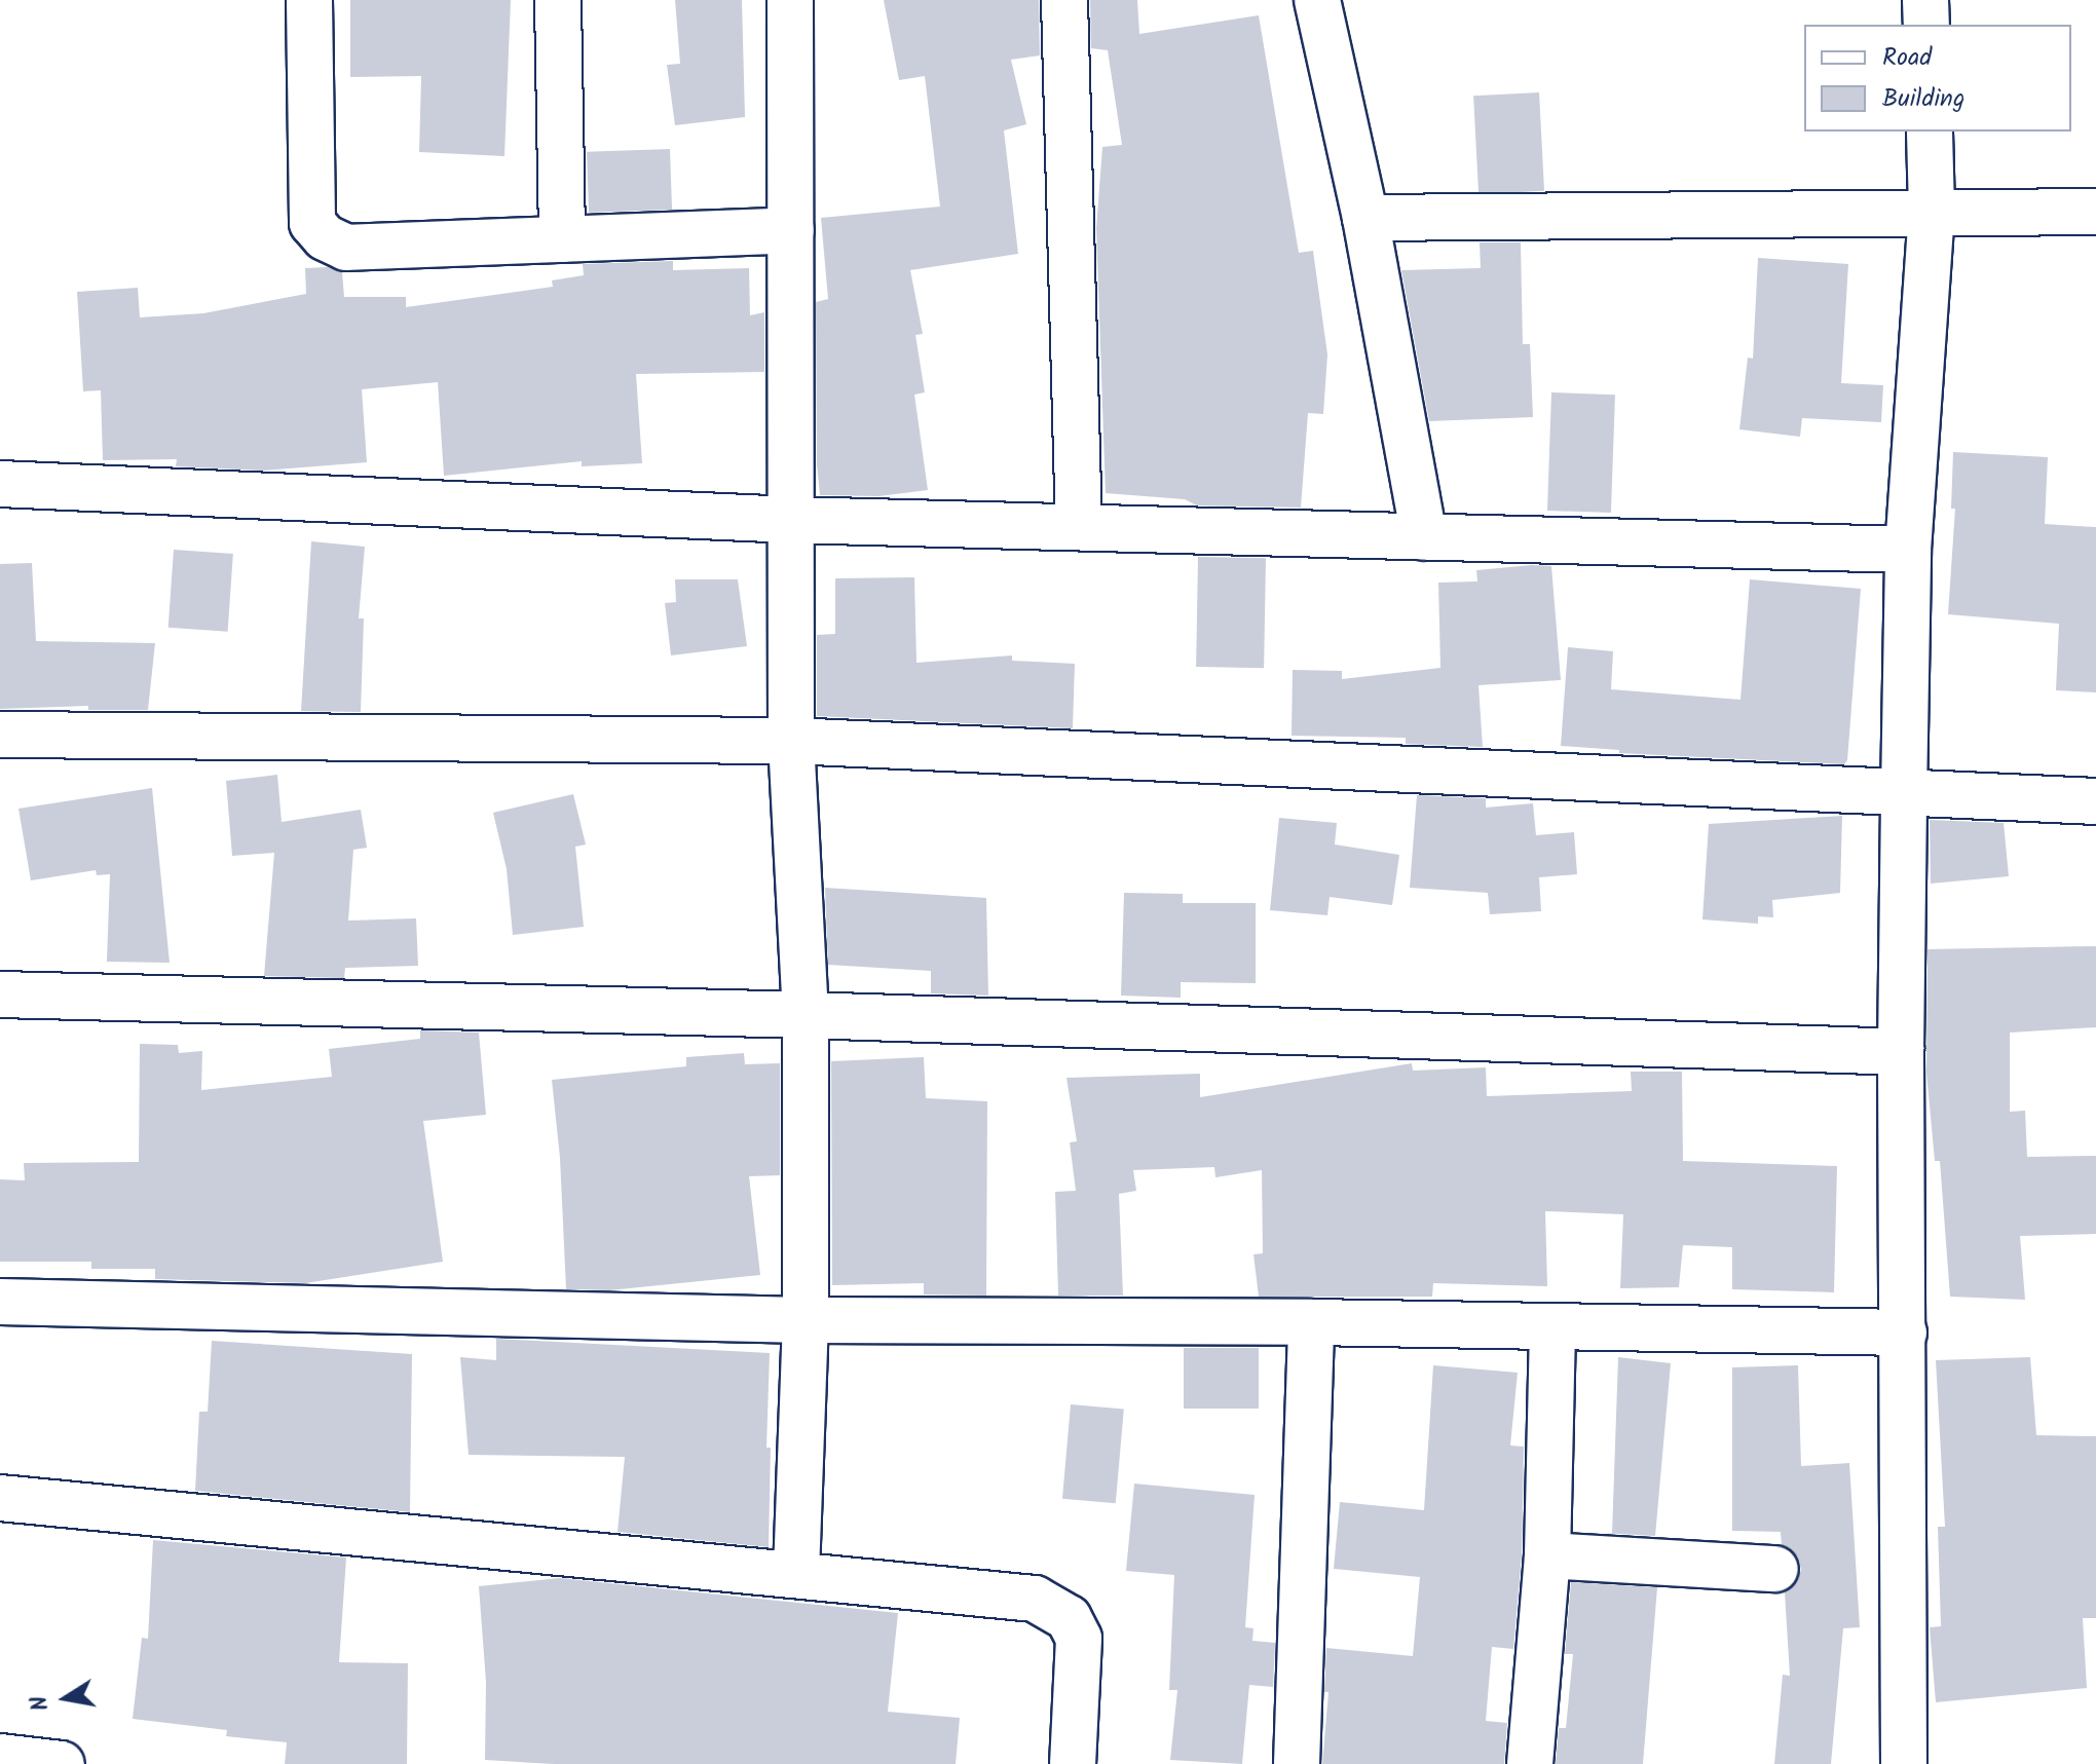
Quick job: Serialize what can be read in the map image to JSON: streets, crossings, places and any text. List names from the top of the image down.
{
  "legend": ["Road", "Building"],
  "north": "left"
}
